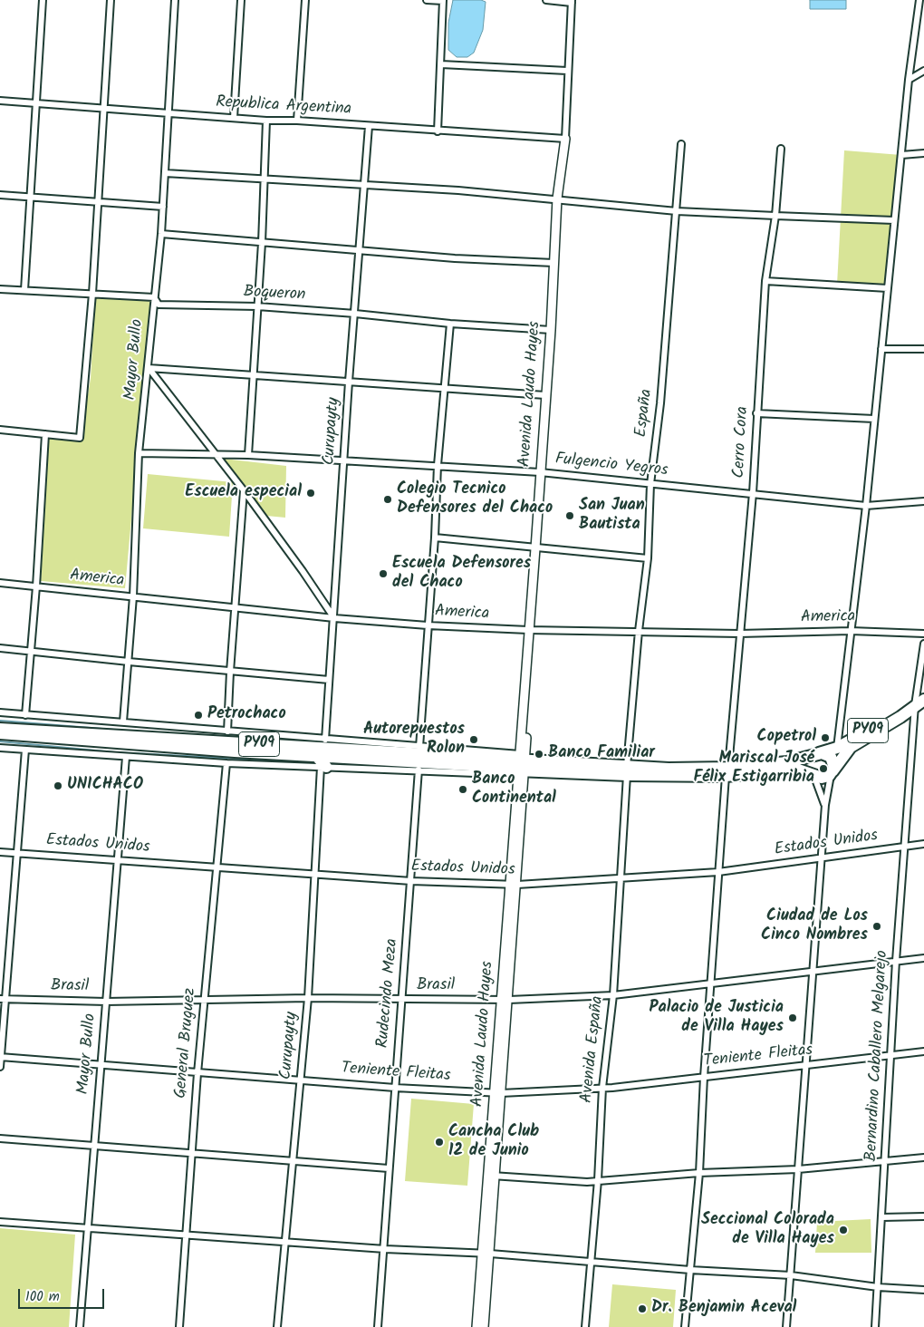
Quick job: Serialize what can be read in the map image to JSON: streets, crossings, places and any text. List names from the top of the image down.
{
  "streets": {
    "highway": ["PY09"],
    "street": [
      "Republica Argentina",
      "Boqueron",
      "Mayor Bullo",
      "Avenida Laudo Hayes",
      "España",
      "Curupayty",
      "Cerro Cora",
      "Fulgencio Yegros",
      "America",
      "Estados Unidos",
      "Brasil",
      "Rudecindo Meza",
      "General Bruguez",
      "Avenida España",
      "Bernardino Caballero Melgarejo",
      "Teniente Fleitas"
    ]
  },
  "crossings": [
    ["Republica Argentina", "Mayor Bullo"],
    ["Republica Argentina", "Avenida Laudo Hayes"],
    ["Republica Argentina", "Curupayty"],
    ["Boqueron", "Mayor Bullo"],
    ["Boqueron", "Avenida Laudo Hayes"],
    ["Boqueron", "Curupayty"],
    ["Mayor Bullo", "Fulgencio Yegros"],
    ["Mayor Bullo", "America"],
    ["Mayor Bullo", "Estados Unidos"],
    ["Mayor Bullo", "Brasil"],
    ["Mayor Bullo", "Teniente Fleitas"],
    ["Avenida Laudo Hayes", "Fulgencio Yegros"],
    ["Avenida Laudo Hayes", "America"],
    ["Avenida Laudo Hayes", "PY09"],
    ["Avenida Laudo Hayes", "Estados Unidos"],
    ["Avenida Laudo Hayes", "Brasil"],
    ["Avenida Laudo Hayes", "Teniente Fleitas"],
    ["España", "Fulgencio Yegros"],
    ["España", "America"],
    ["España", "PY09"],
    ["España", "Avenida España"],
    ["Curupayty", "Fulgencio Yegros"],
    ["Curupayty", "America"],
    ["Curupayty", "Estados Unidos"],
    ["Curupayty", "Brasil"],
    ["Curupayty", "Teniente Fleitas"],
    ["Cerro Cora", "Fulgencio Yegros"],
    ["Cerro Cora", "America"],
    ["Cerro Cora", "PY09"],
    ["Cerro Cora", "Estados Unidos"],
    ["Cerro Cora", "Brasil"],
    ["Cerro Cora", "Teniente Fleitas"],
    ["PY09", "Avenida España"],
    ["PY09", "Bernardino Caballero Melgarejo"],
    ["Estados Unidos", "Rudecindo Meza"],
    ["Estados Unidos", "General Bruguez"],
    ["Estados Unidos", "Avenida España"],
    ["Estados Unidos", "Bernardino Caballero Melgarejo"],
    ["Brasil", "Rudecindo Meza"],
    ["Brasil", "General Bruguez"],
    ["Brasil", "Avenida España"],
    ["Brasil", "Bernardino Caballero Melgarejo"],
    ["Rudecindo Meza", "Teniente Fleitas"],
    ["General Bruguez", "Teniente Fleitas"],
    ["Avenida España", "Teniente Fleitas"],
    ["Bernardino Caballero Melgarejo", "Teniente Fleitas"]
  ],
  "places": [
    "Escuela especial",
    "Colegio Tecnico Defensores del Chaco",
    "San Juan Bautista",
    "Escuela Defensores del Chaco",
    "Petrochaco",
    "Copetrol",
    "Autorepuestos Rolon",
    "Banco Familiar",
    "Mariscal José Félix Estigarribia",
    "UNICHACO",
    "Banco Continental",
    "Ciudad de Los Cinco Nombres",
    "Palacio de Justicia de Villa Hayes",
    "Cancha Club 12 de Junio",
    "Seccional Colorada de Villa Hayes",
    "Dr. Benjamin Aceval"
  ],
  "scale_bar": "100 m"
}
